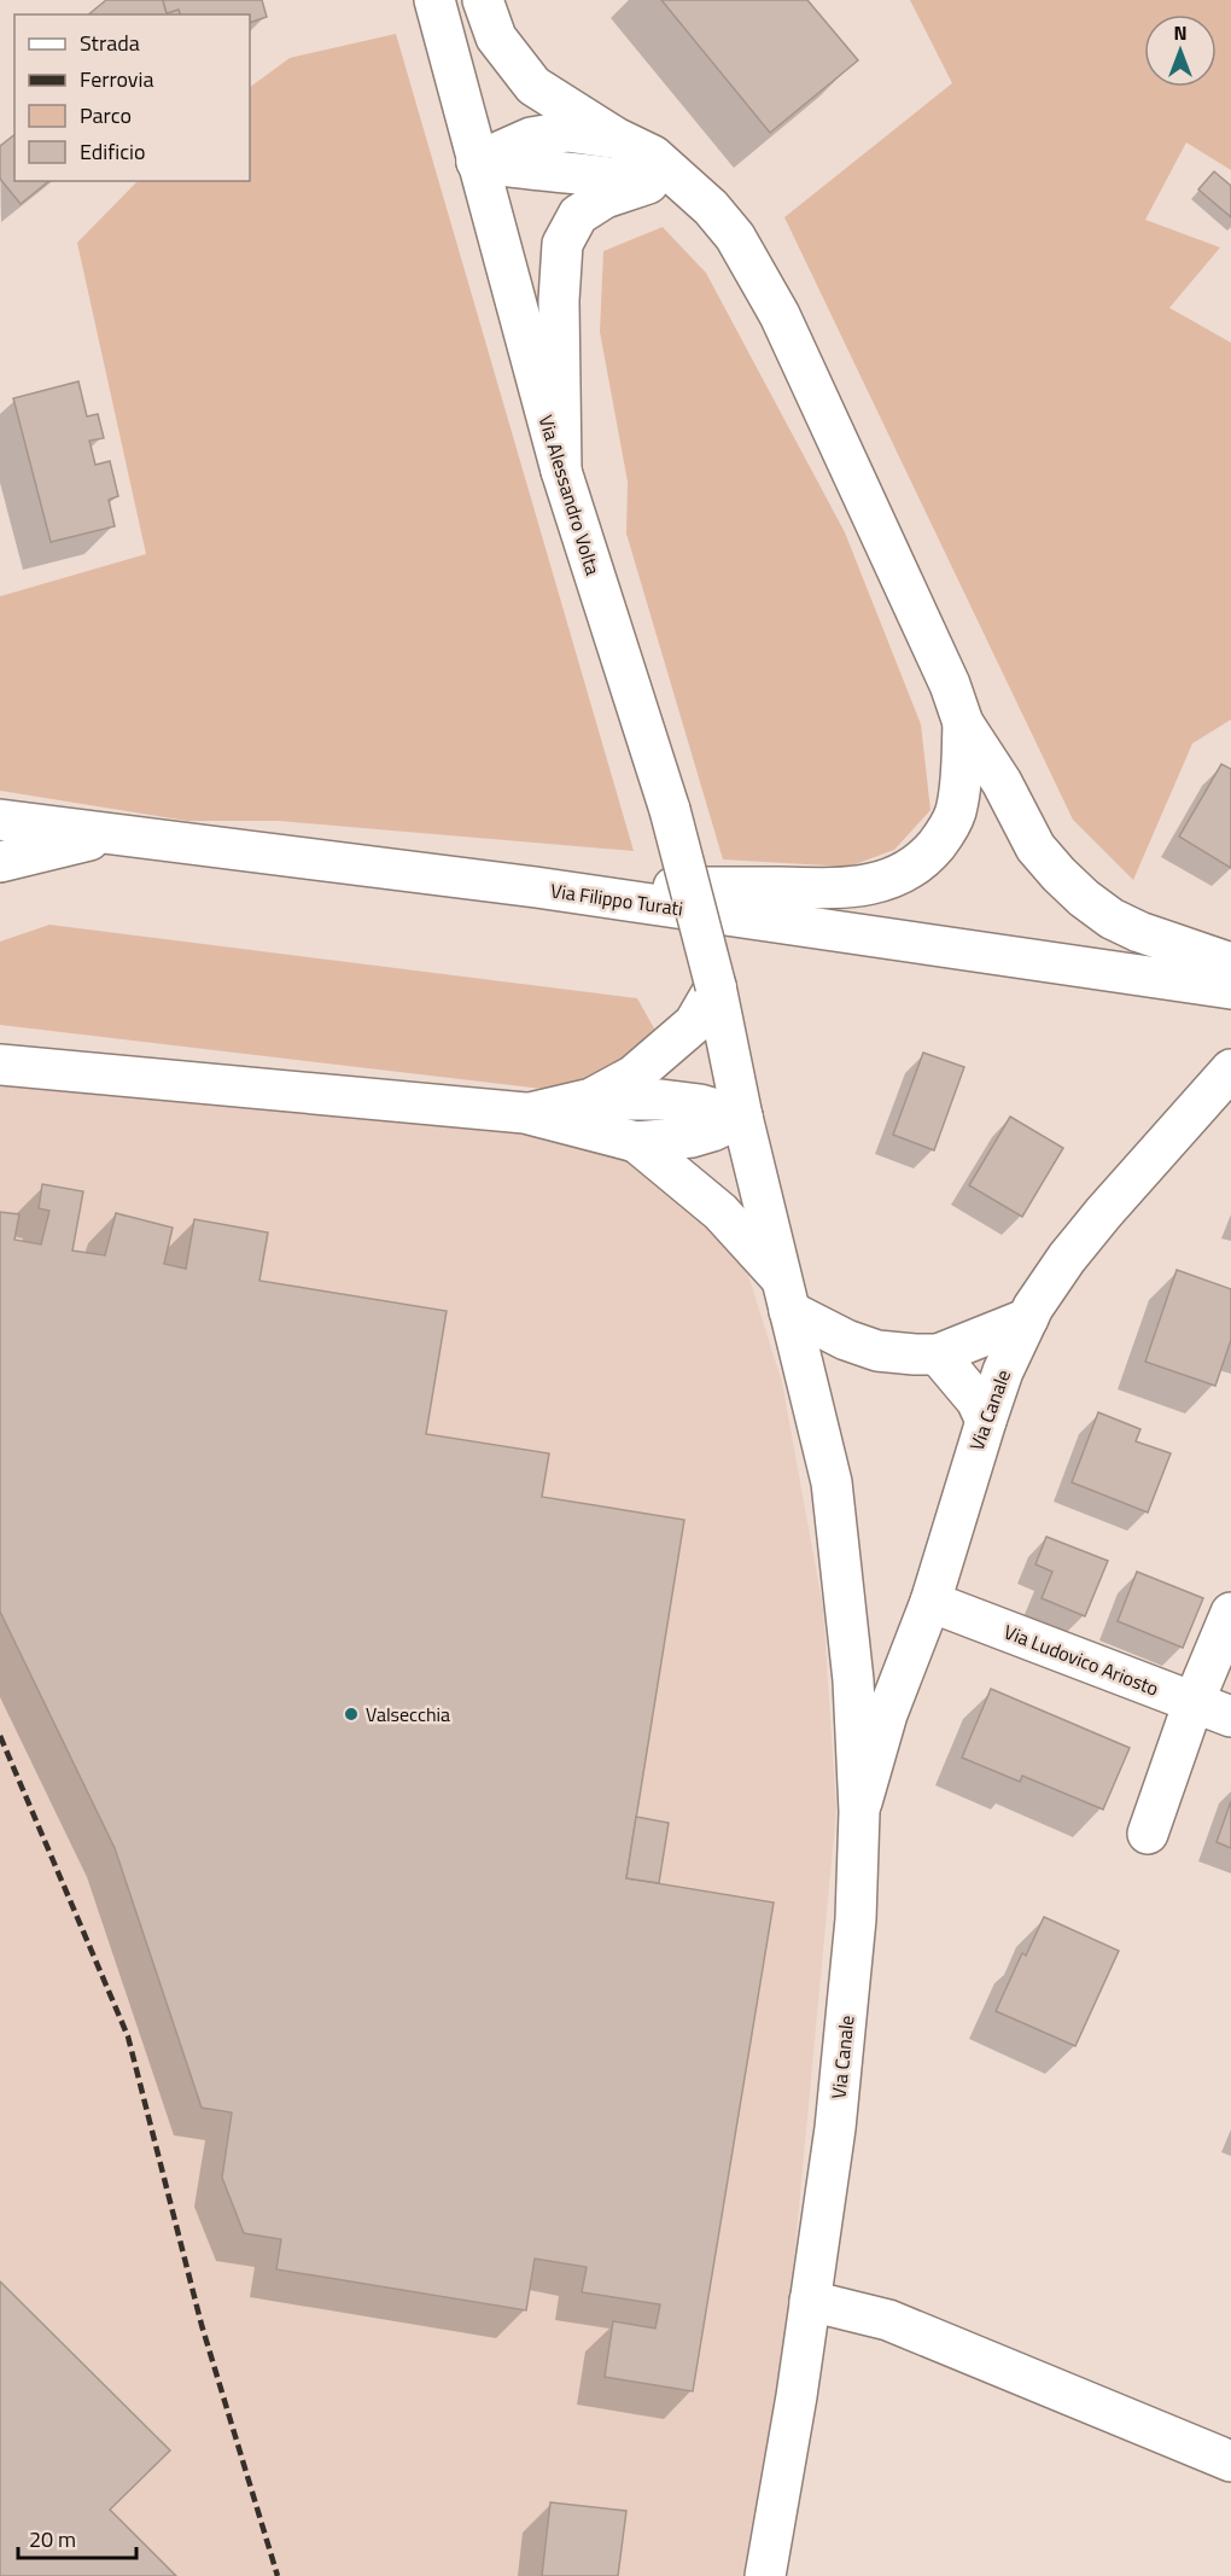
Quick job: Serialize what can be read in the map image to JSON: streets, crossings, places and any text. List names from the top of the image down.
{
  "streets": {
    "main road": [
      "Via Alessandro Volta",
      "Via Filippo Turati",
      "Via Canale",
      "Via Ludovico Ariosto"
    ]
  },
  "crossings": [
    ["Via Alessandro Volta", "Via Canale"],
    ["Via Canale", "Via Ludovico Ariosto"]
  ],
  "places": ["Valsecchia"],
  "legend": [
    "Strada",
    "Ferrovia",
    "Parco",
    "Edificio"
  ],
  "scale_bar": "20 m",
  "north": "top"
}
